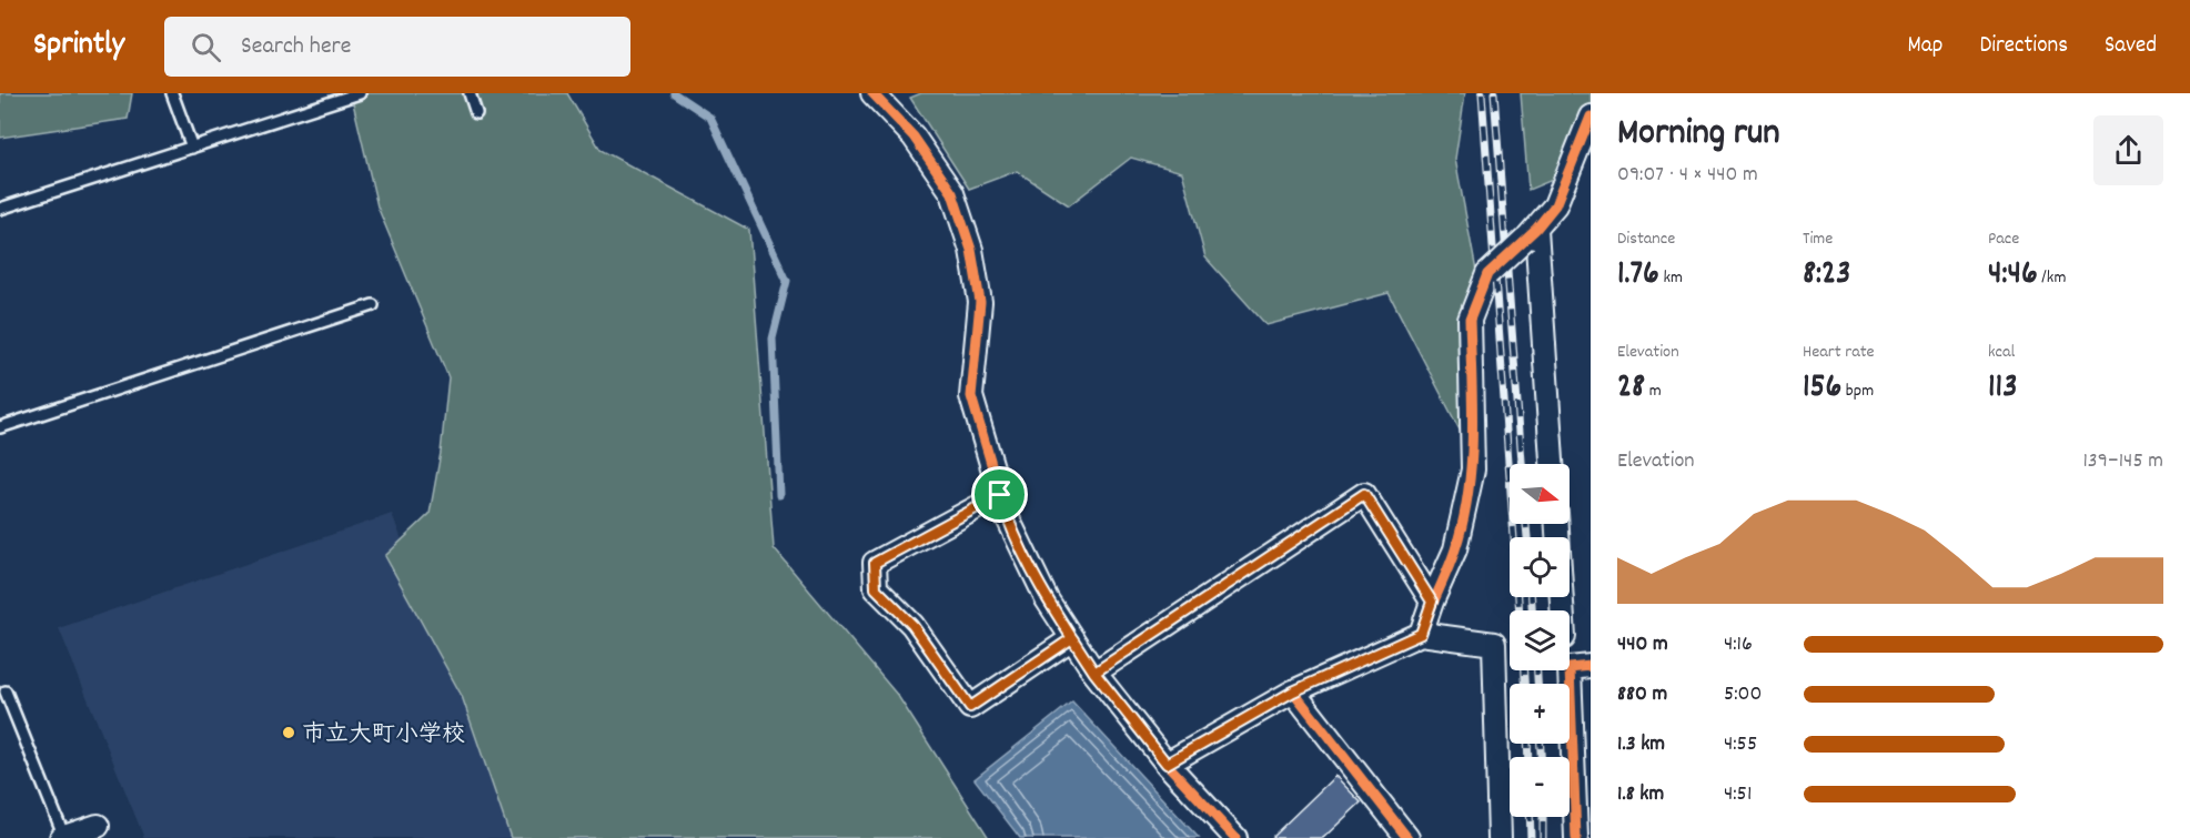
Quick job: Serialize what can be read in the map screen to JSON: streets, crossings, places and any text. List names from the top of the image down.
{
  "places": ["市立大町小学校"],
  "north": "right",
  "page": {
    "header": "Sprintly",
    "search": "Search here",
    "nav": ["Map", "Directions", "Saved"],
    "heading": ["Morning run", "09:07 · 4 × 440 m"],
    "stats": [
      ["Distance", "1.76 km"],
      ["Time", "8:23"],
      ["Pace", "4:46 /km"],
      ["Elevation", "28 m"],
      ["Heart rate", "156 bpm"],
      ["kcal", "113"]
    ],
    "chart": ["Elevation", "139–145 m"],
    "map_buttons": ["+", "−"],
    "list": [
      {
        "name": "440 m",
        "note": "4:16"
      },
      {
        "name": "880 m",
        "note": "5:00"
      },
      {
        "name": "1.3 km",
        "note": "4:55"
      },
      {
        "name": "1.8 km",
        "note": "4:51"
      }
    ]
  }
}
